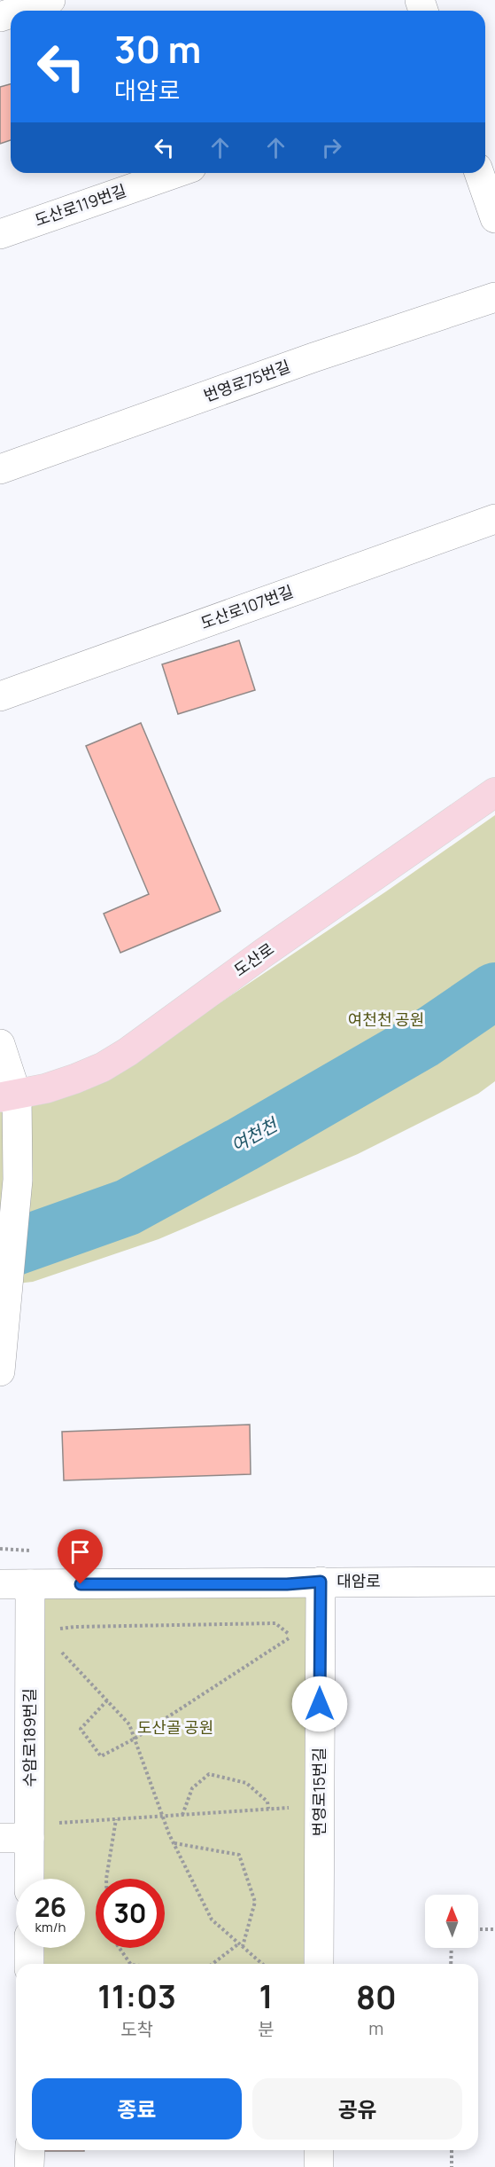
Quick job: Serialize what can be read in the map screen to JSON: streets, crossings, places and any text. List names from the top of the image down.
{
  "streets": {
    "main road": ["도산로"],
    "street": [
      "도산로119번길",
      "번영로75번길",
      "도산로107번길",
      "대암로",
      "수암로189번길",
      "번영로15번길"
    ]
  },
  "crossings": [
    ["대암로", "수암로189번길"],
    ["대암로", "번영로15번길"]
  ],
  "water": ["여천천"],
  "parks": ["여천천 공원", "도산골 공원"],
  "north": "top",
  "page": {
    "turn": ["30 m", "대암로"],
    "speed": "26 km/h",
    "limit": "30",
    "eta": [
      "11:03",
      "도착",
      "1",
      "분",
      "80",
      "m"
    ],
    "buttons": ["종료", "공유"]
  }
}
